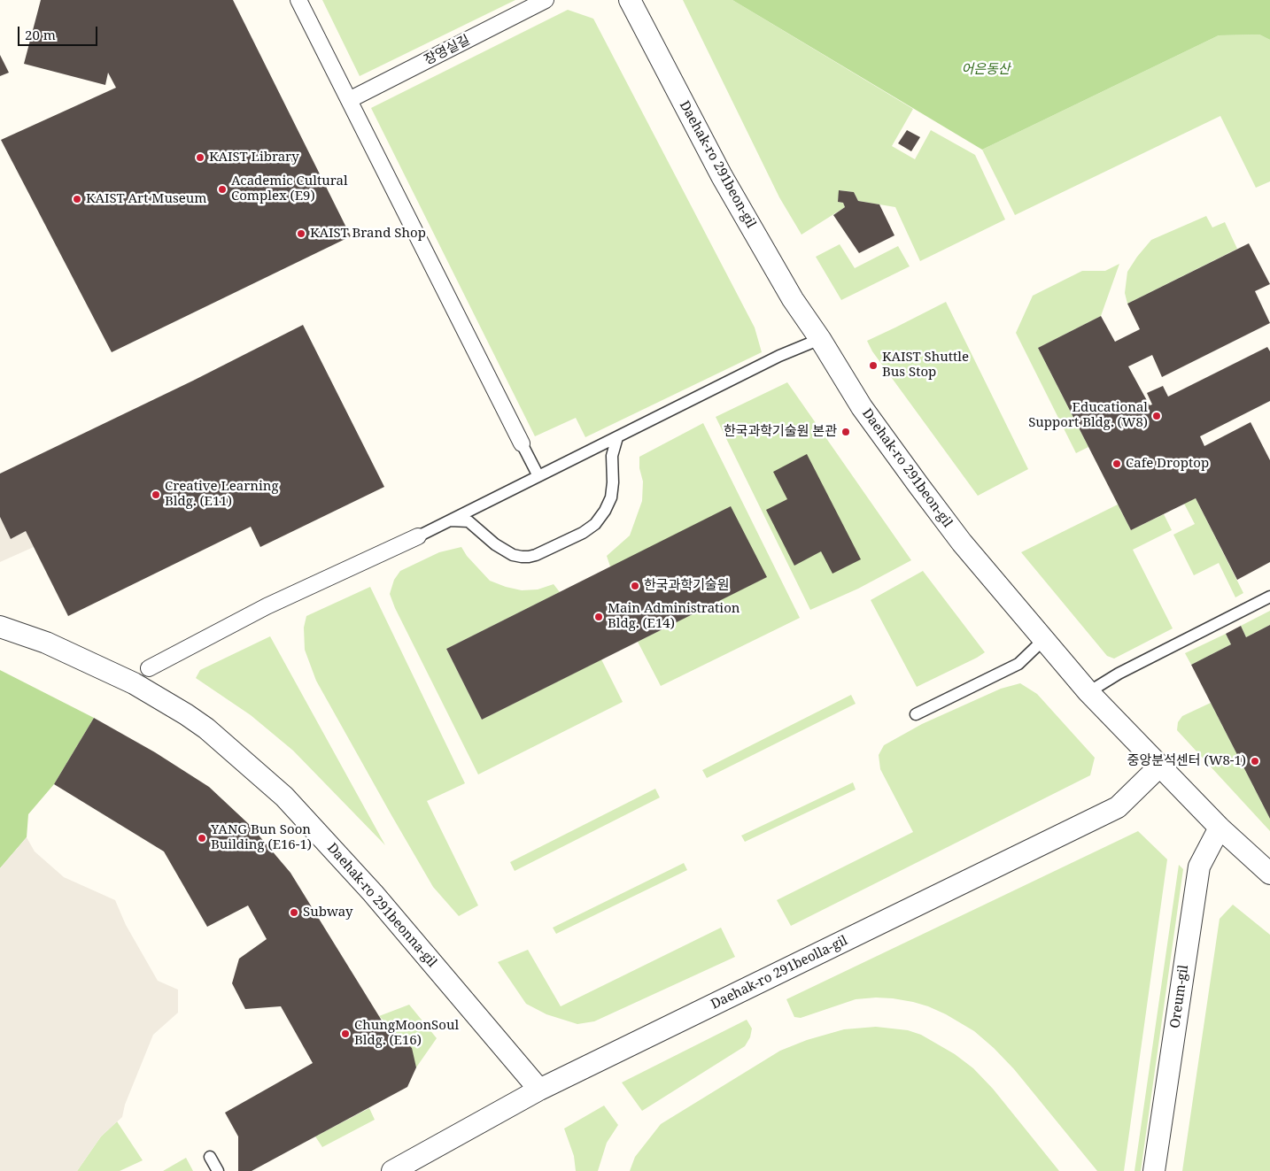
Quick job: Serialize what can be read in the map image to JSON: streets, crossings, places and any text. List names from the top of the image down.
{
  "streets": {
    "street": [
      "장영실길",
      "Daehak-ro 291beon-gil",
      "Daehak-ro 291beonna-gil",
      "Daehak-ro 291beolla-gil",
      "Oreum-gil"
    ]
  },
  "crossings": [
    ["Daehak-ro 291beon-gil", "Daehak-ro 291beolla-gil"],
    ["Daehak-ro 291beon-gil", "Oreum-gil"],
    ["Daehak-ro 291beonna-gil", "Daehak-ro 291beolla-gil"]
  ],
  "parks": ["어은동산"],
  "places": [
    "KAIST Library",
    "Academic Cultural Complex (E9)",
    "KAIST Art Museum",
    "KAIST Brand Shop",
    "KAIST Shuttle Bus Stop",
    "Educational Support Bldg. (W8)",
    "한국과학기술원 본관",
    "Cafe Droptop",
    "Creative Learning Bldg. (E11)",
    "한국과학기술원",
    "Main Administration Bldg. (E14)",
    "중앙분석센터 (W8-1)",
    "YANG Bun Soon Building (E16-1)",
    "Subway",
    "ChungMoonSoul Bldg. (E16)"
  ],
  "scale_bar": "20 m"
}
